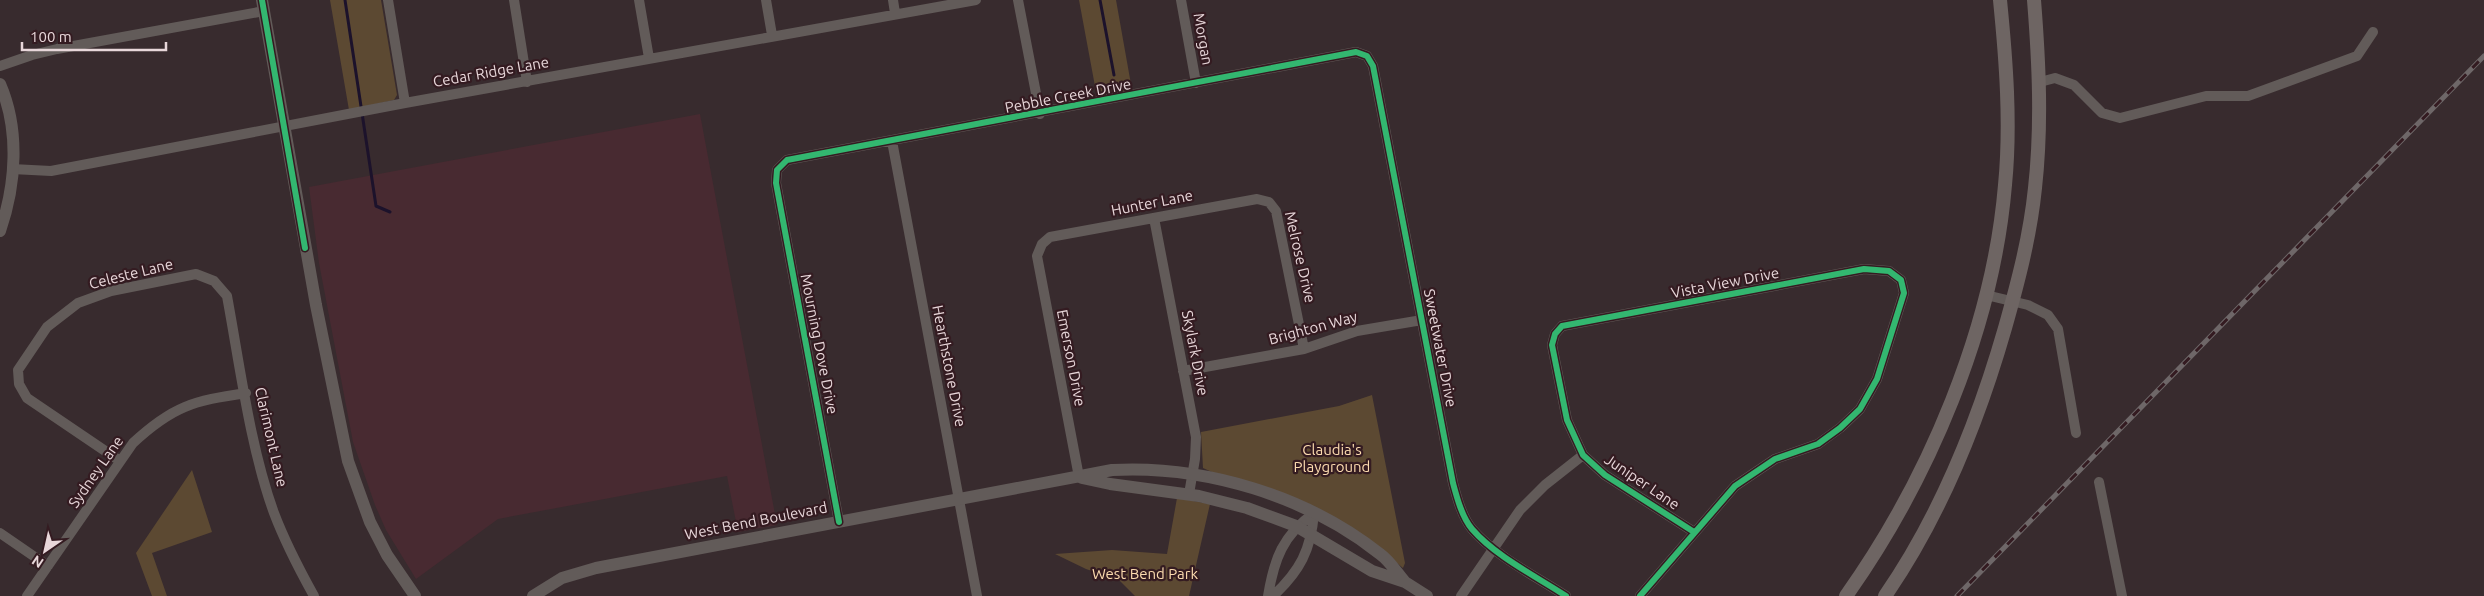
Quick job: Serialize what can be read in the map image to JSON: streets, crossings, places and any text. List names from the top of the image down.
{
  "streets": {
    "street": [
      "Morgan",
      "Cedar Ridge Lane",
      "Pebble Creek Drive",
      "Hunter Lane",
      "Melrose Drive",
      "Celeste Lane",
      "Vista View Drive",
      "Brighton Way",
      "Mourning Dove Drive",
      "Sweetwater Drive",
      "Skylark Drive",
      "Emerson Drive",
      "Hearthstone Drive",
      "Clarimont Lane",
      "Sydney Lane",
      "Juniper Lane",
      "West Bend Boulevard"
    ]
  },
  "crossings": [
    ["Morgan", "Pebble Creek Drive"],
    ["Pebble Creek Drive", "Mourning Dove Drive"],
    ["Pebble Creek Drive", "Sweetwater Drive"],
    ["Pebble Creek Drive", "Hearthstone Drive"],
    ["Hunter Lane", "Melrose Drive"],
    ["Hunter Lane", "Skylark Drive"],
    ["Hunter Lane", "Emerson Drive"],
    ["Melrose Drive", "Brighton Way"],
    ["Celeste Lane", "Clarimont Lane"],
    ["Celeste Lane", "Sydney Lane"],
    ["Vista View Drive", "Juniper Lane"],
    ["Brighton Way", "Sweetwater Drive"],
    ["Brighton Way", "Skylark Drive"],
    ["Mourning Dove Drive", "West Bend Boulevard"],
    ["Skylark Drive", "West Bend Boulevard"],
    ["Emerson Drive", "West Bend Boulevard"],
    ["Hearthstone Drive", "West Bend Boulevard"],
    ["Clarimont Lane", "Sydney Lane"]
  ],
  "parks": ["Claudia's Playground", "West Bend Park"],
  "scale_bar": "100 m",
  "north": "bottom left"
}
